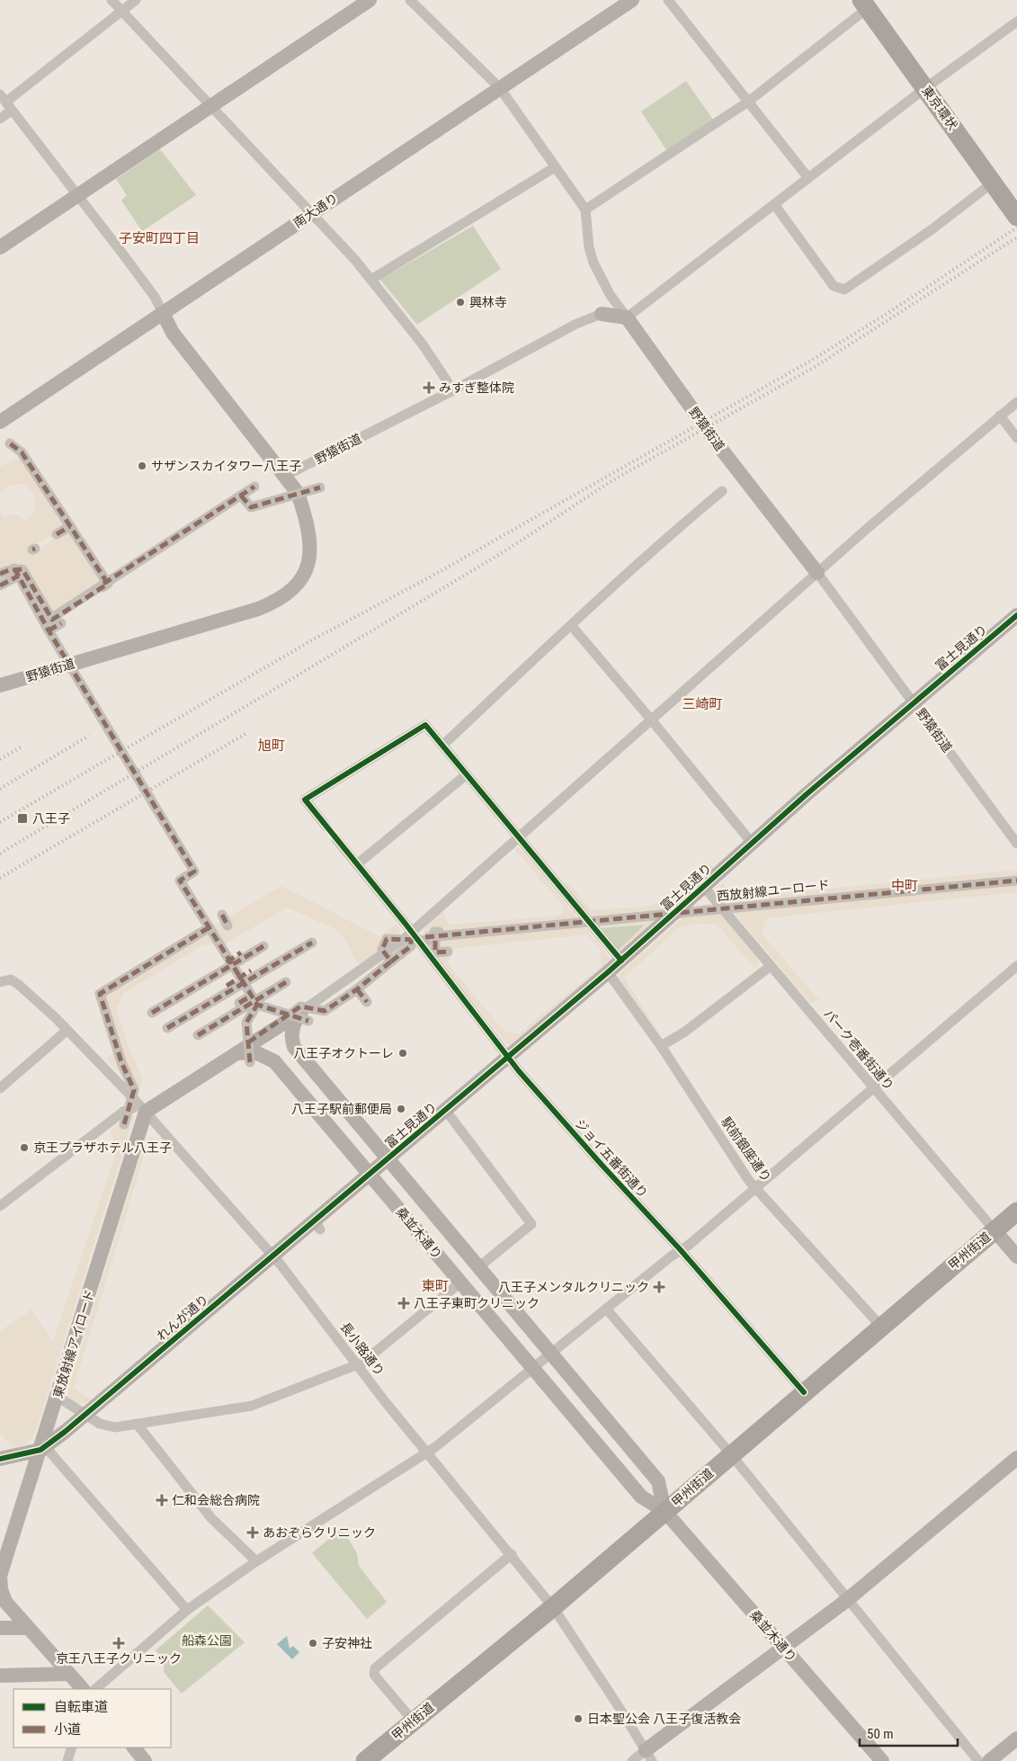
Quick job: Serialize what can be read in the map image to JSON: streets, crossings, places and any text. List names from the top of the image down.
{
  "streets": {
    "highway": ["東京環状", "甲州街道"],
    "street": [
      "南大通り",
      "野猿街道",
      "富士見通り",
      "西放射線ユーロード",
      "パーク壱番街通り",
      "駅前銀座通り",
      "ジョイ五番街通り",
      "桑並木通り",
      "れんが通り",
      "東放射線アイロード",
      "長小路通り"
    ]
  },
  "crossings": [
    ["野猿街道", "富士見通り"],
    ["富士見通り", "西放射線ユーロード"],
    ["富士見通り", "パーク壱番街通り"],
    ["富士見通り", "駅前銀座通り"],
    ["富士見通り", "ジョイ五番街通り"],
    ["富士見通り", "桑並木通り"],
    ["富士見通り", "れんが通り"],
    ["西放射線ユーロード", "パーク壱番街通り"],
    ["西放射線ユーロード", "ジョイ五番街通り"],
    ["パーク壱番街通り", "甲州街道"],
    ["駅前銀座通り", "甲州街道"],
    ["ジョイ五番街通り", "甲州街道"],
    ["桑並木通り", "甲州街道"],
    ["桑並木通り", "れんが通り"],
    ["甲州街道", "長小路通り"],
    ["れんが通り", "東放射線アイロード"],
    ["れんが通り", "長小路通り"],
    ["東放射線アイロード", "長小路通り"]
  ],
  "districts": [
    "子安町四丁目",
    "三崎町",
    "旭町",
    "中町",
    "東町"
  ],
  "parks": ["船森公園"],
  "places": {
    "other": [
      "興林寺",
      "サザンスカイタワー八王子",
      "八王子オクトーレ",
      "八王子駅前郵便局",
      "京王プラザホテル八王子",
      "子安神社",
      "日本聖公会 八王子復活教会"
    ],
    "health": [
      "みすぎ整体院",
      "八王子メンタルクリニック",
      "八王子東町クリニック",
      "仁和会総合病院",
      "あおぞらクリニック",
      "京王八王子クリニック"
    ],
    "transit": ["八王子"]
  },
  "legend": ["自転車道", "小道"],
  "scale_bar": "50 m"
}
